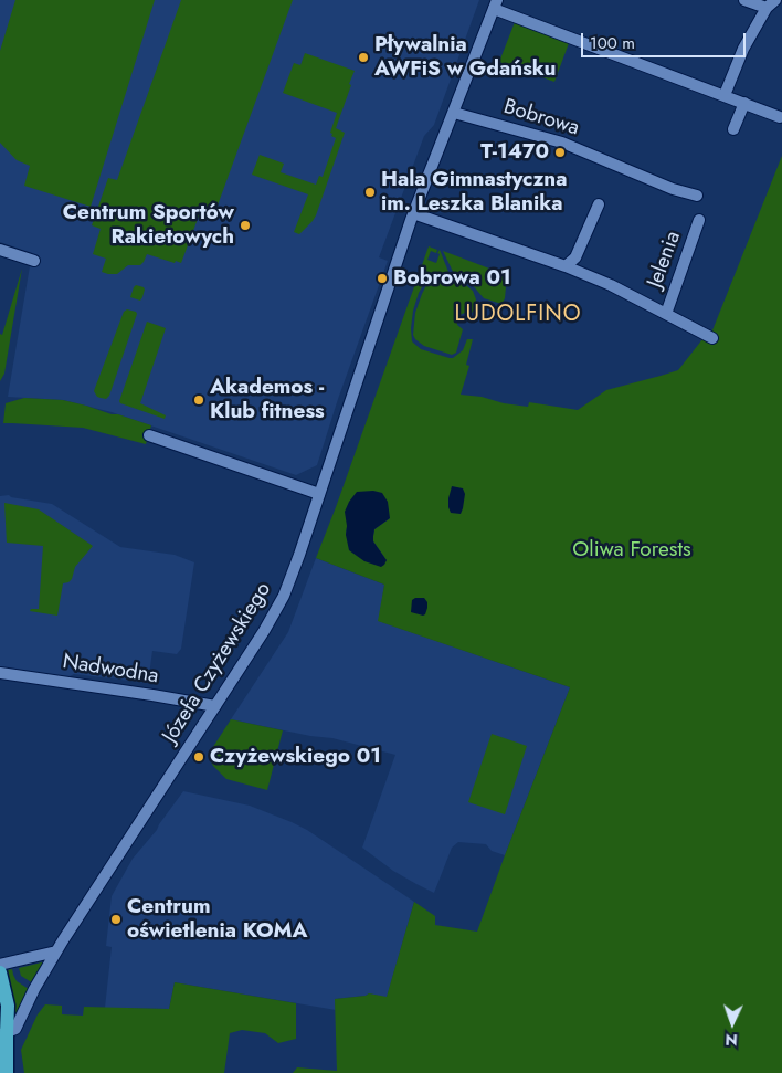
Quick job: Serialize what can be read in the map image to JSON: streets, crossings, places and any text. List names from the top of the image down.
{
  "streets": {
    "street": [
      "Bobrowa",
      "Jelenia",
      "Józefa Czyżewskiego",
      "Nadwodna"
    ]
  },
  "crossings": [
    ["Bobrowa", "Józefa Czyżewskiego"],
    ["Józefa Czyżewskiego", "Nadwodna"]
  ],
  "districts": ["LUDOLFINO"],
  "parks": ["Oliwa Forests"],
  "places": [
    "Pływalnia AWFiS w Gdańsku",
    "T-1470",
    "Hala Gimnastyczna im. Leszka Blanika",
    "Centrum Sportów Rakietowych",
    "Bobrowa 01",
    "Akademos - Klub fitness",
    "Czyżewskiego 01",
    "Centrum oświetlenia KOMA"
  ],
  "scale_bar": "100 m",
  "north": "bottom"
}
